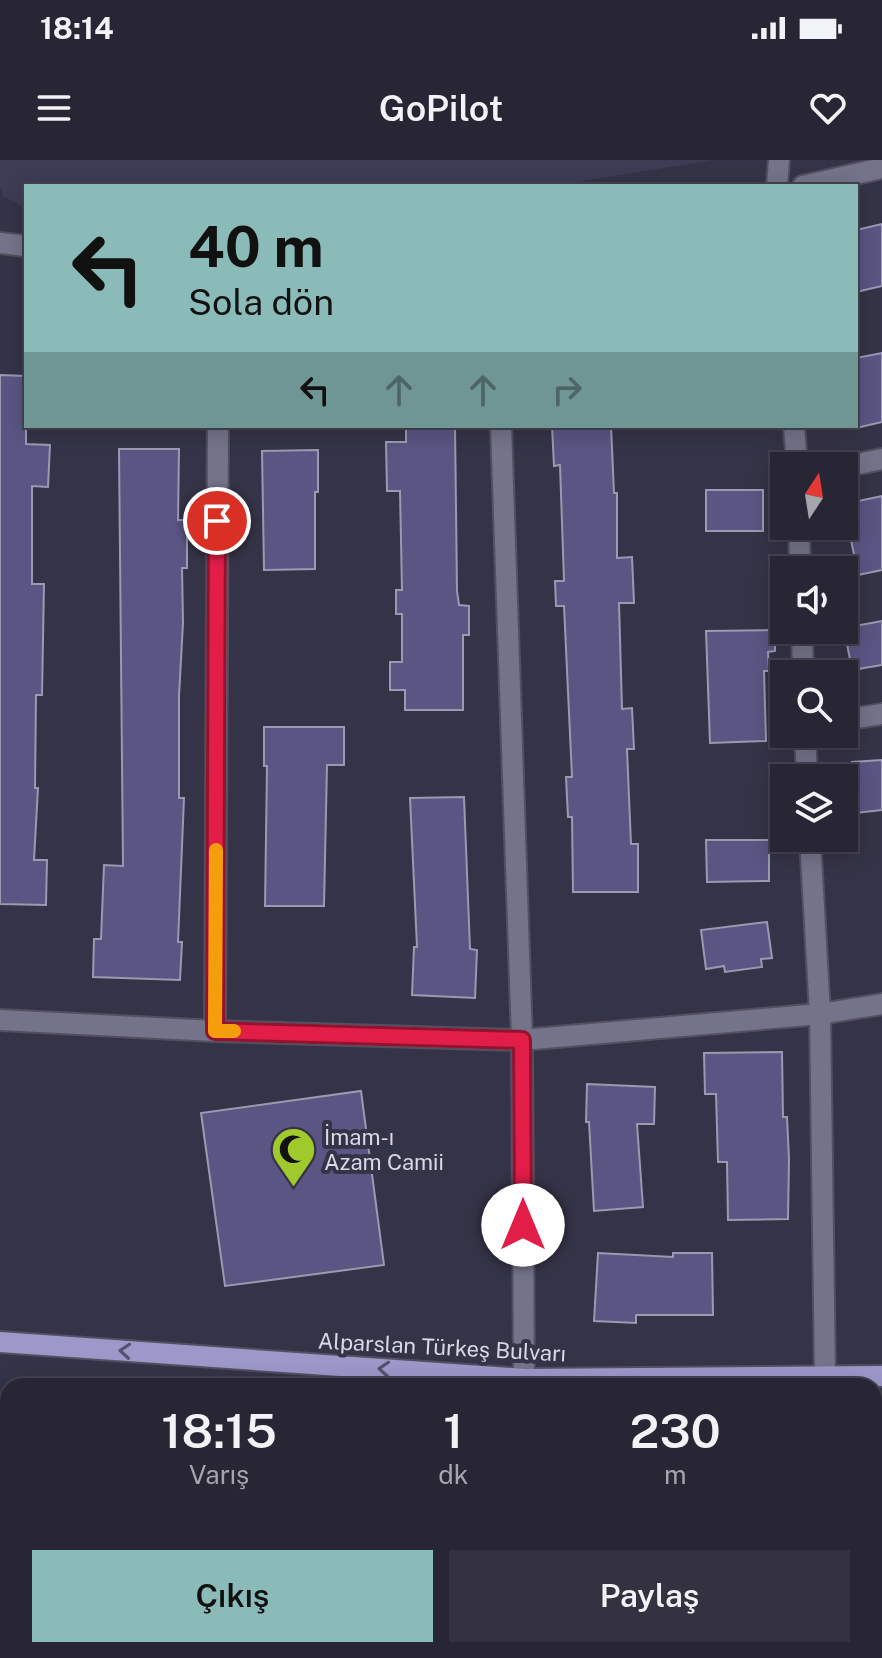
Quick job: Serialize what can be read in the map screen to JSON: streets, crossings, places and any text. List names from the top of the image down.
{
  "streets": {
    "main road": ["Alparslan Türkeş Bulvarı"]
  },
  "one_way": ["Alparslan Türkeş Bulvarı"],
  "places": {
    "mosque": ["İmam-ı Azam Camii"]
  },
  "north": "top",
  "page": {
    "status": "18:14",
    "header": "GoPilot",
    "turn": ["40 m", "Sola dön"],
    "eta": [
      "18:15",
      "Varış",
      "1",
      "dk",
      "230",
      "m"
    ],
    "buttons": ["Çıkış", "Paylaş"]
  }
}
